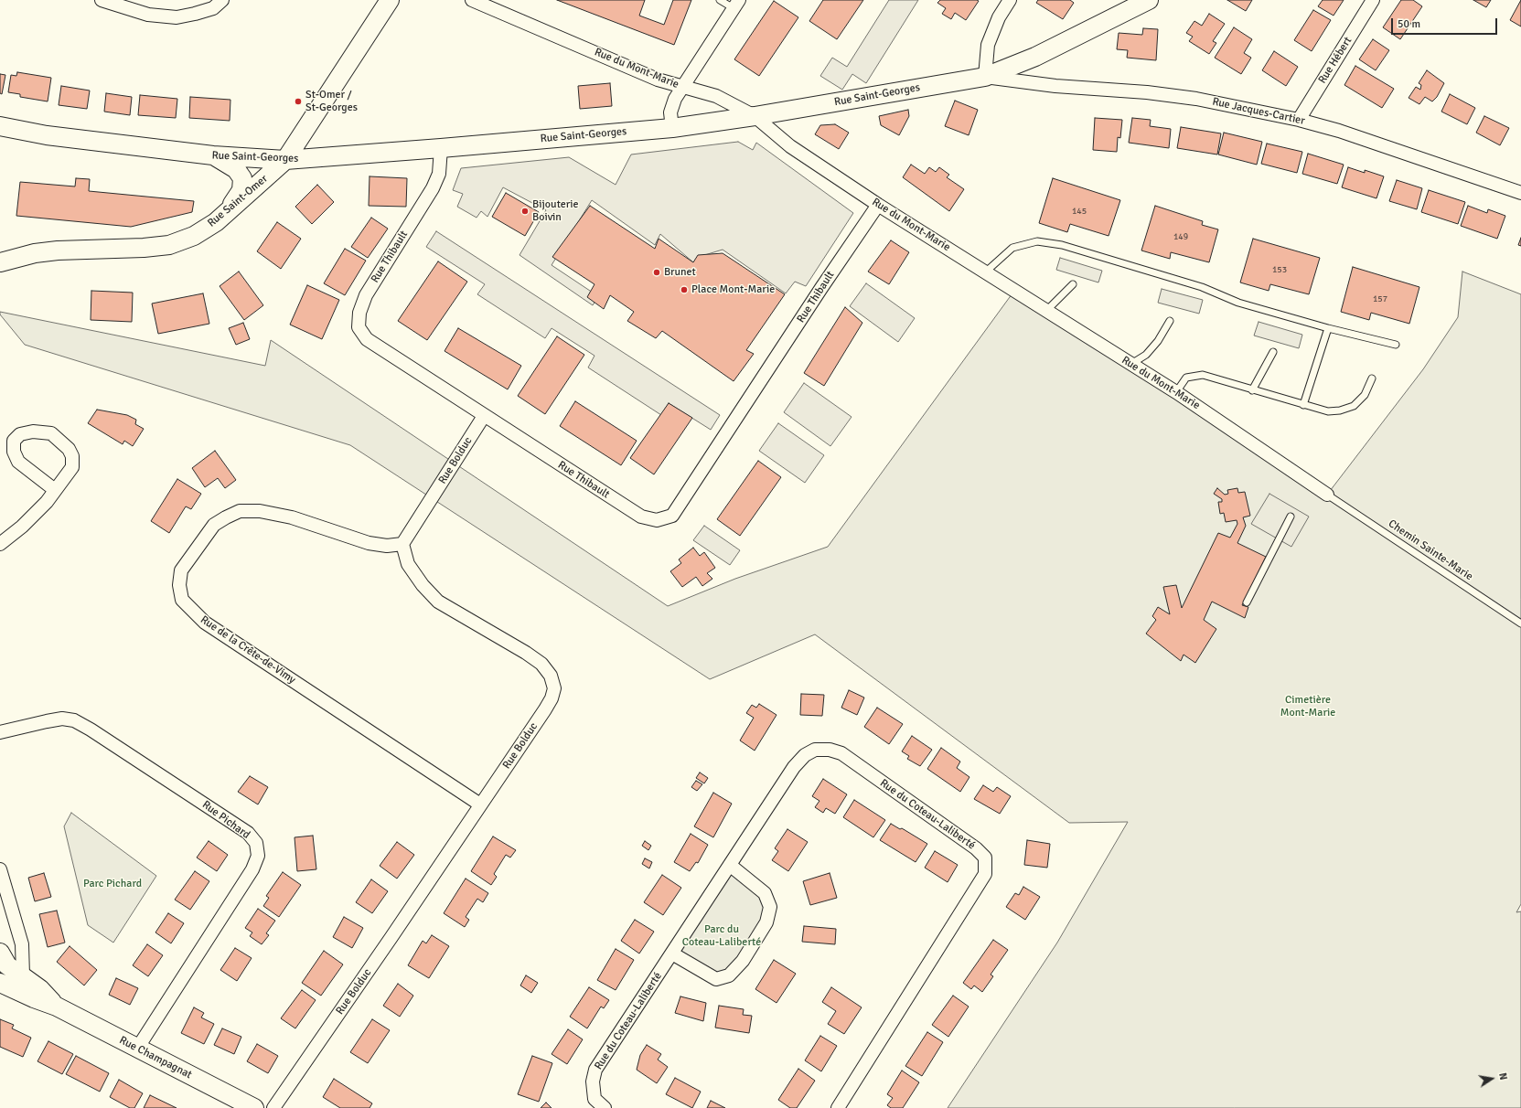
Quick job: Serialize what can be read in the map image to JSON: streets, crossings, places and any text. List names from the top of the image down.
{
  "streets": {
    "street": [
      "Rue Hébert",
      "Rue du Mont-Marie",
      "Rue Saint-Georges",
      "Rue Jacques-Cartier",
      "Rue Saint-Omer",
      "Rue Thibault",
      "Rue Bolduc",
      "Rue de la Crête-de-Vimy",
      "Rue du Coteau-Laliberté",
      "Rue Pichard",
      "Rue Champagnat"
    ],
    "lane": ["Chemin Sainte-Marie"]
  },
  "crossings": [
    ["Rue Hébert", "Rue Jacques-Cartier"],
    ["Rue du Mont-Marie", "Rue Saint-Georges"],
    ["Rue du Mont-Marie", "Rue Thibault"],
    ["Rue du Mont-Marie", "Chemin Sainte-Marie"],
    ["Rue Saint-Georges", "Rue Jacques-Cartier"],
    ["Rue Saint-Georges", "Rue Saint-Omer"],
    ["Rue Saint-Georges", "Rue Thibault"],
    ["Rue Thibault", "Rue Bolduc"],
    ["Rue Bolduc", "Rue de la Crête-de-Vimy"],
    ["Rue Pichard", "Rue Champagnat"]
  ],
  "parks": ["Cimetière Mont-Marie", "Parc Pichard", "Parc du Coteau-Laliberté"],
  "places": [
    "St-Omer / St-Georges",
    "Bijouterie Boivin",
    "Brunet",
    "Place Mont-Marie"
  ],
  "house_numbers": [
    "145",
    "149",
    "153",
    "157"
  ],
  "scale_bar": "50 m",
  "north": "right"
}
